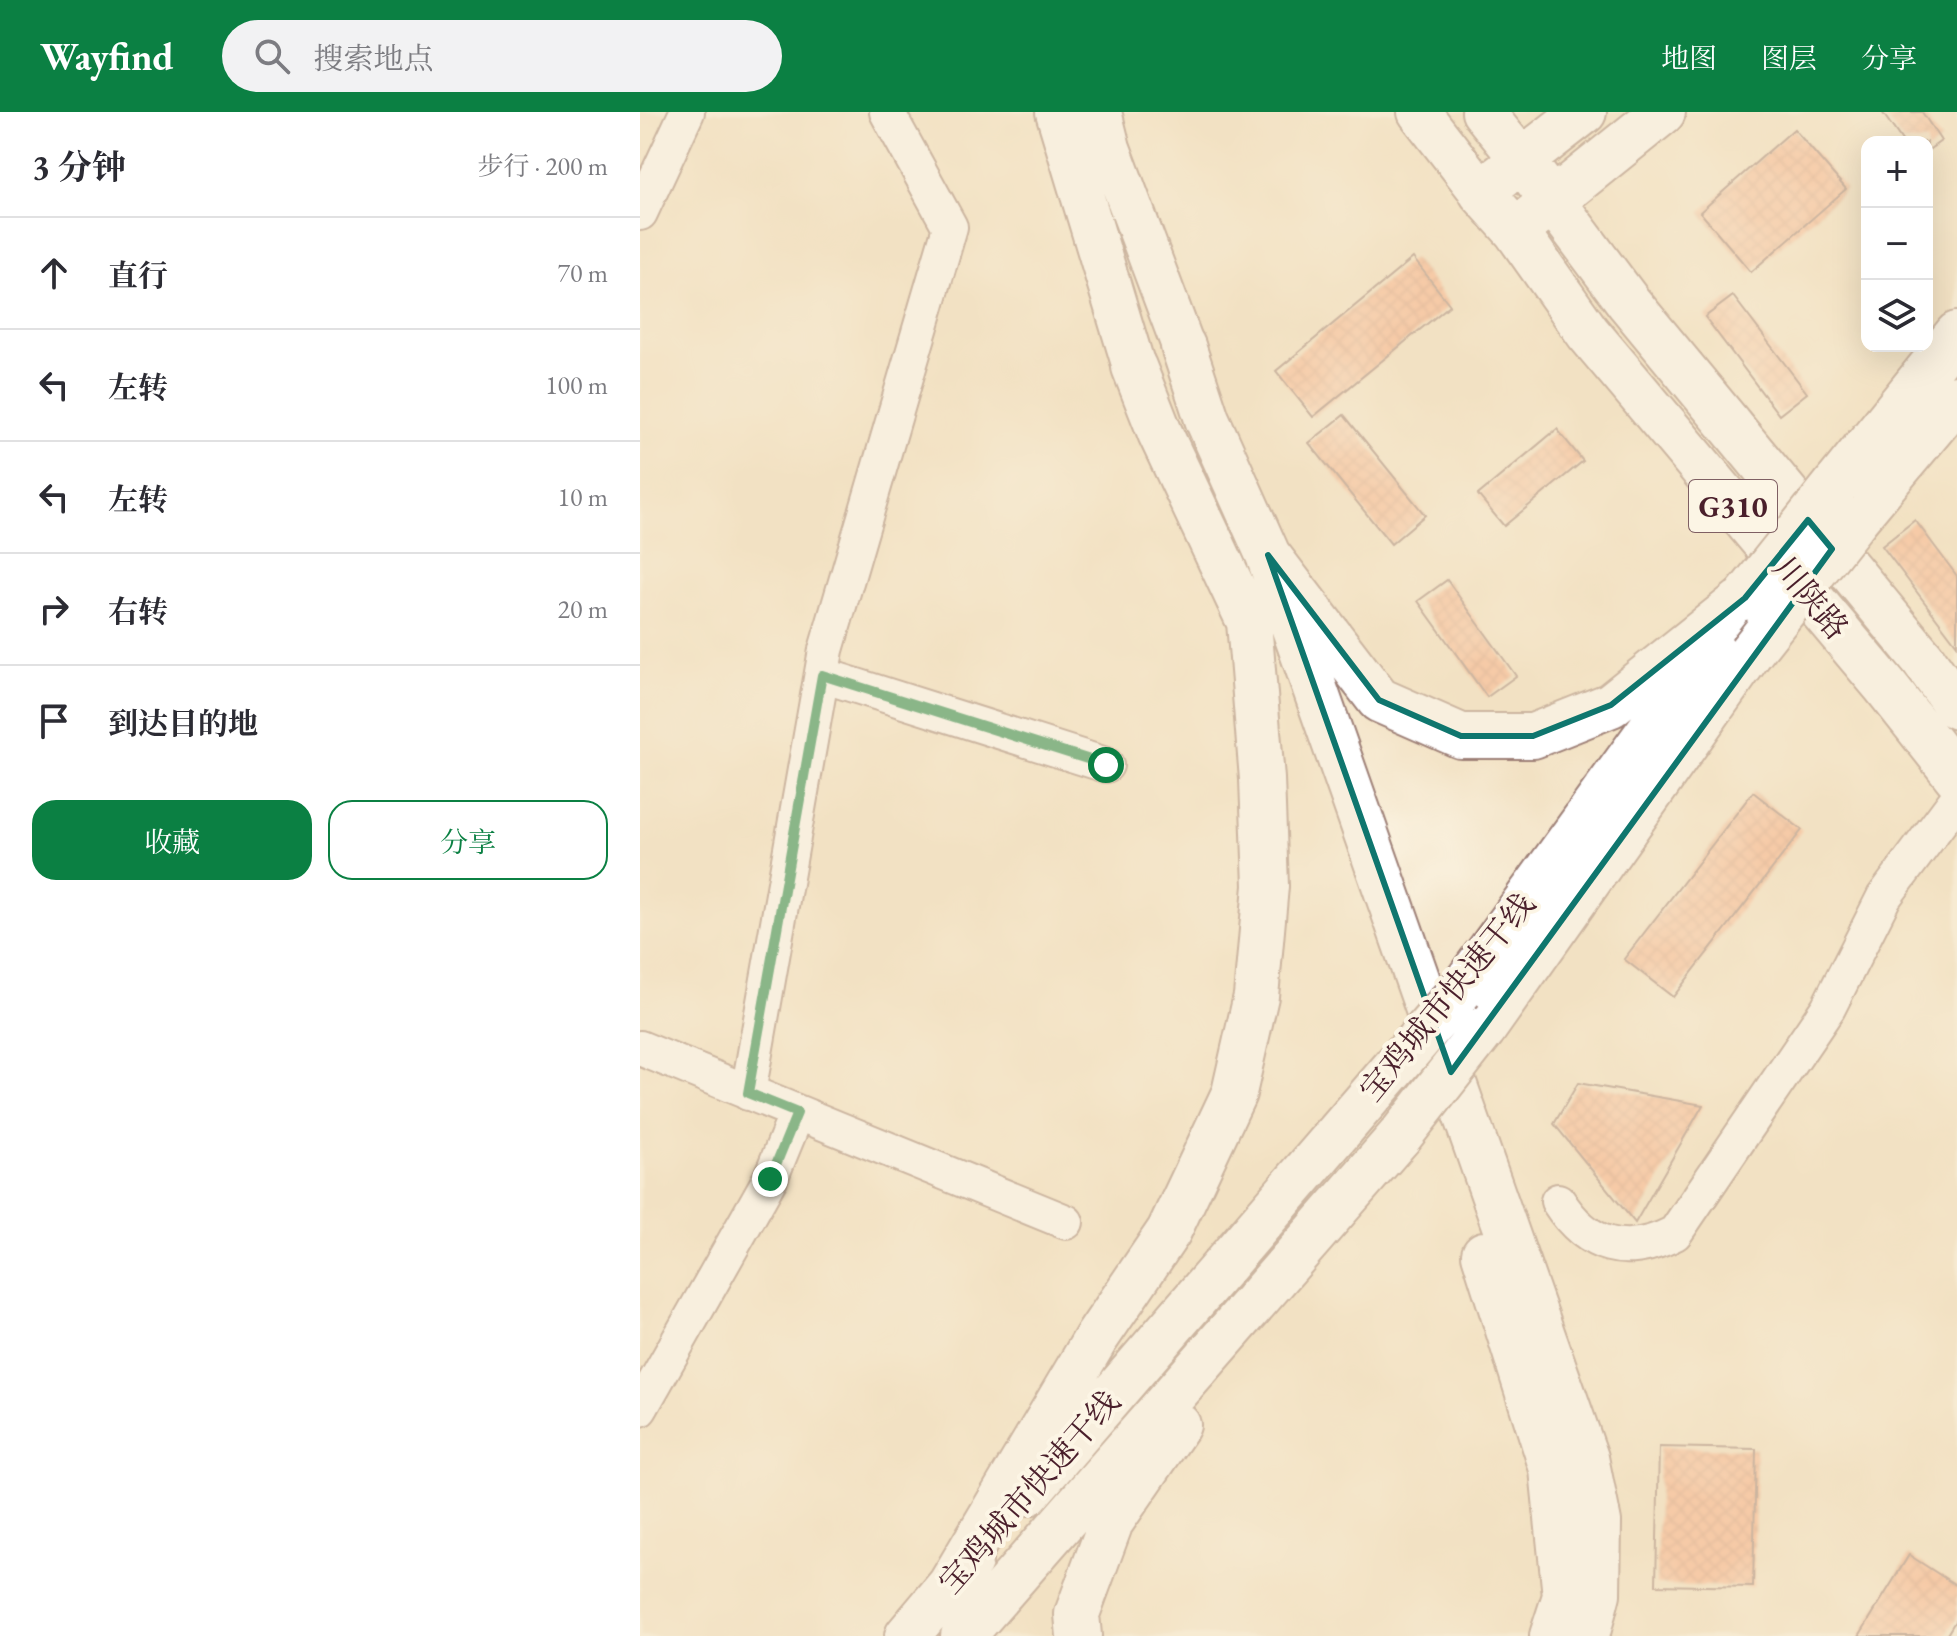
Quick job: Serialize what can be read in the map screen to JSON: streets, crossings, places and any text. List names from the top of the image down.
{
  "streets": {
    "highway": ["G310", "川陕路", "宝鸡城市快速干线"]
  },
  "page": {
    "header": "Wayfind",
    "search": "搜索地点",
    "nav": ["地图", "图层", "分享"],
    "heading": ["3 分钟", "步行 · 200 m"],
    "map_buttons": ["+", "−"],
    "list": [
      ["直行", "70 m"],
      ["左转", "100 m"],
      ["左转", "10 m"],
      ["右转", "20 m"],
      "到达目的地"
    ],
    "buttons": ["收藏", "分享"]
  }
}
